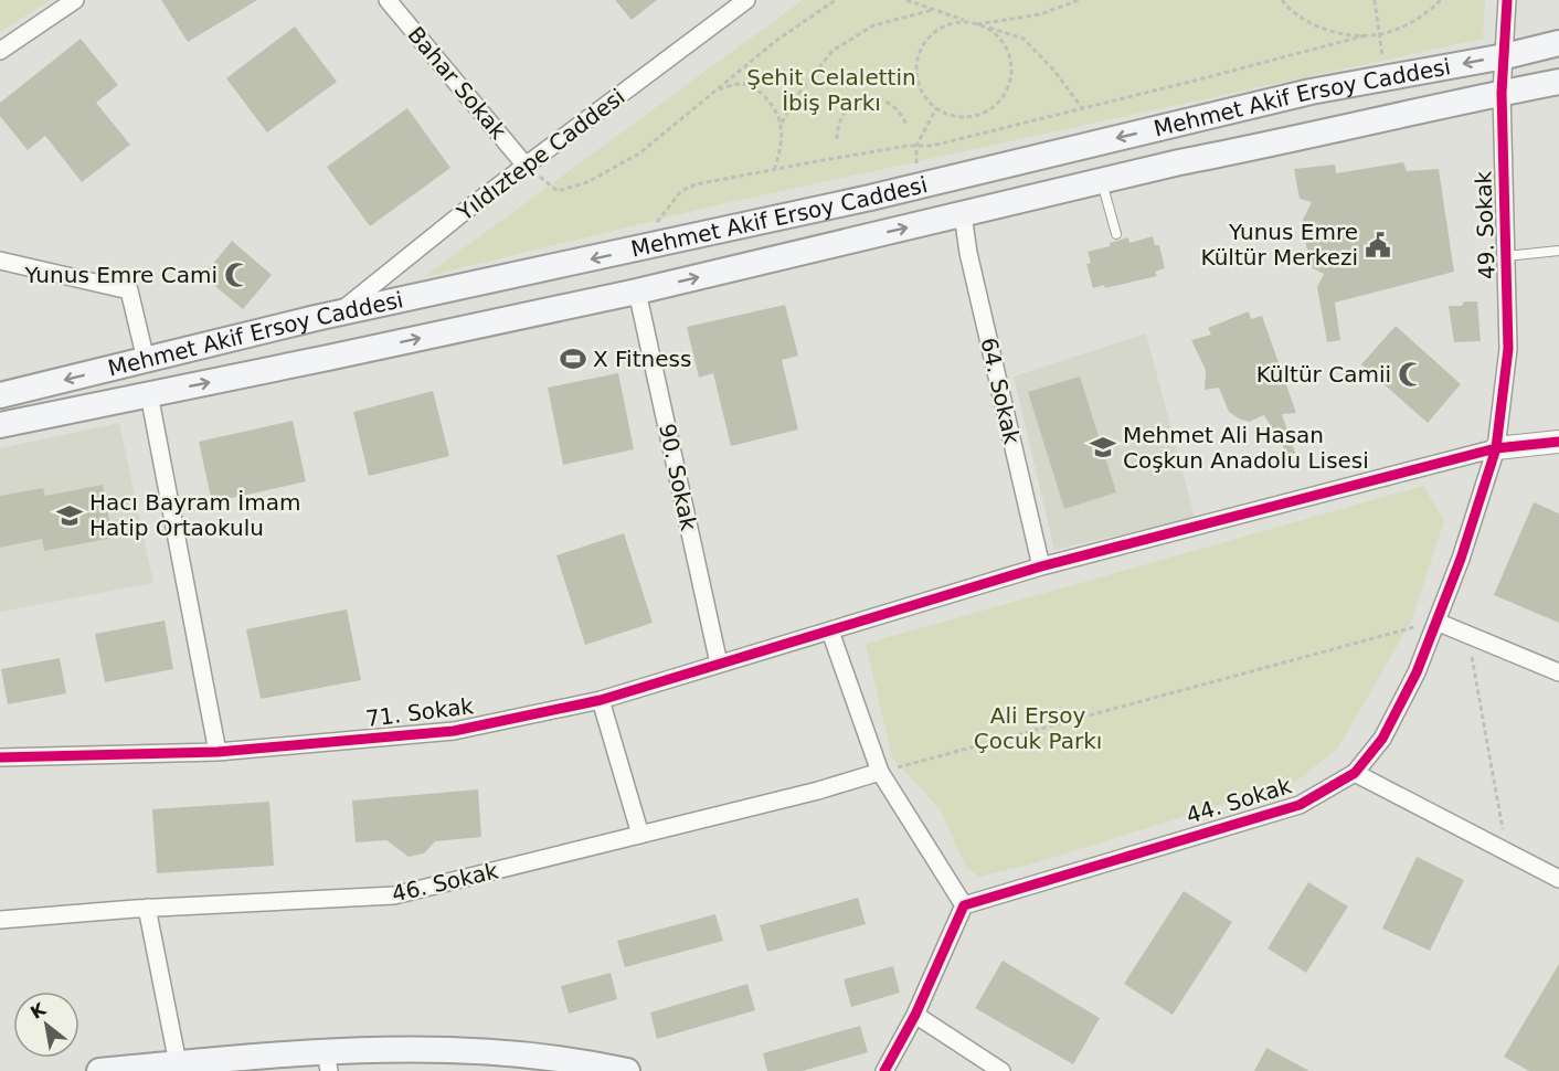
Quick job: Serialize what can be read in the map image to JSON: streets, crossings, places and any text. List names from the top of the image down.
{
  "streets": {
    "main road": ["Mehmet Akif Ersoy Caddesi"],
    "street": [
      "Bahar Sokak",
      "Yıldıztepe Caddesi",
      "49. Sokak",
      "64. Sokak",
      "90. Sokak",
      "71. Sokak",
      "44. Sokak",
      "46. Sokak"
    ]
  },
  "crossings": [
    ["Bahar Sokak", "Yıldıztepe Caddesi"],
    ["Mehmet Akif Ersoy Caddesi", "Yıldıztepe Caddesi"],
    ["Mehmet Akif Ersoy Caddesi", "49. Sokak"],
    ["Mehmet Akif Ersoy Caddesi", "64. Sokak"],
    ["Mehmet Akif Ersoy Caddesi", "90. Sokak"],
    ["49. Sokak", "71. Sokak"],
    ["49. Sokak", "44. Sokak"],
    ["64. Sokak", "71. Sokak"],
    ["90. Sokak", "71. Sokak"],
    ["71. Sokak", "44. Sokak"]
  ],
  "parks": ["Şehit Celalettin İbiş Parkı", "Ali Ersoy Çocuk Parkı"],
  "places": {
    "public building": ["Yunus Emre Kültür Merkezi"],
    "mosque": ["Yunus Emre Cami", "Kültür Camii"],
    "sports": ["X Fitness"],
    "school or university": ["Mehmet Ali Hasan Coşkun Anadolu Lisesi", "Hacı Bayram İmam Hatip Ortaokulu"]
  },
  "north": "top left"
}
